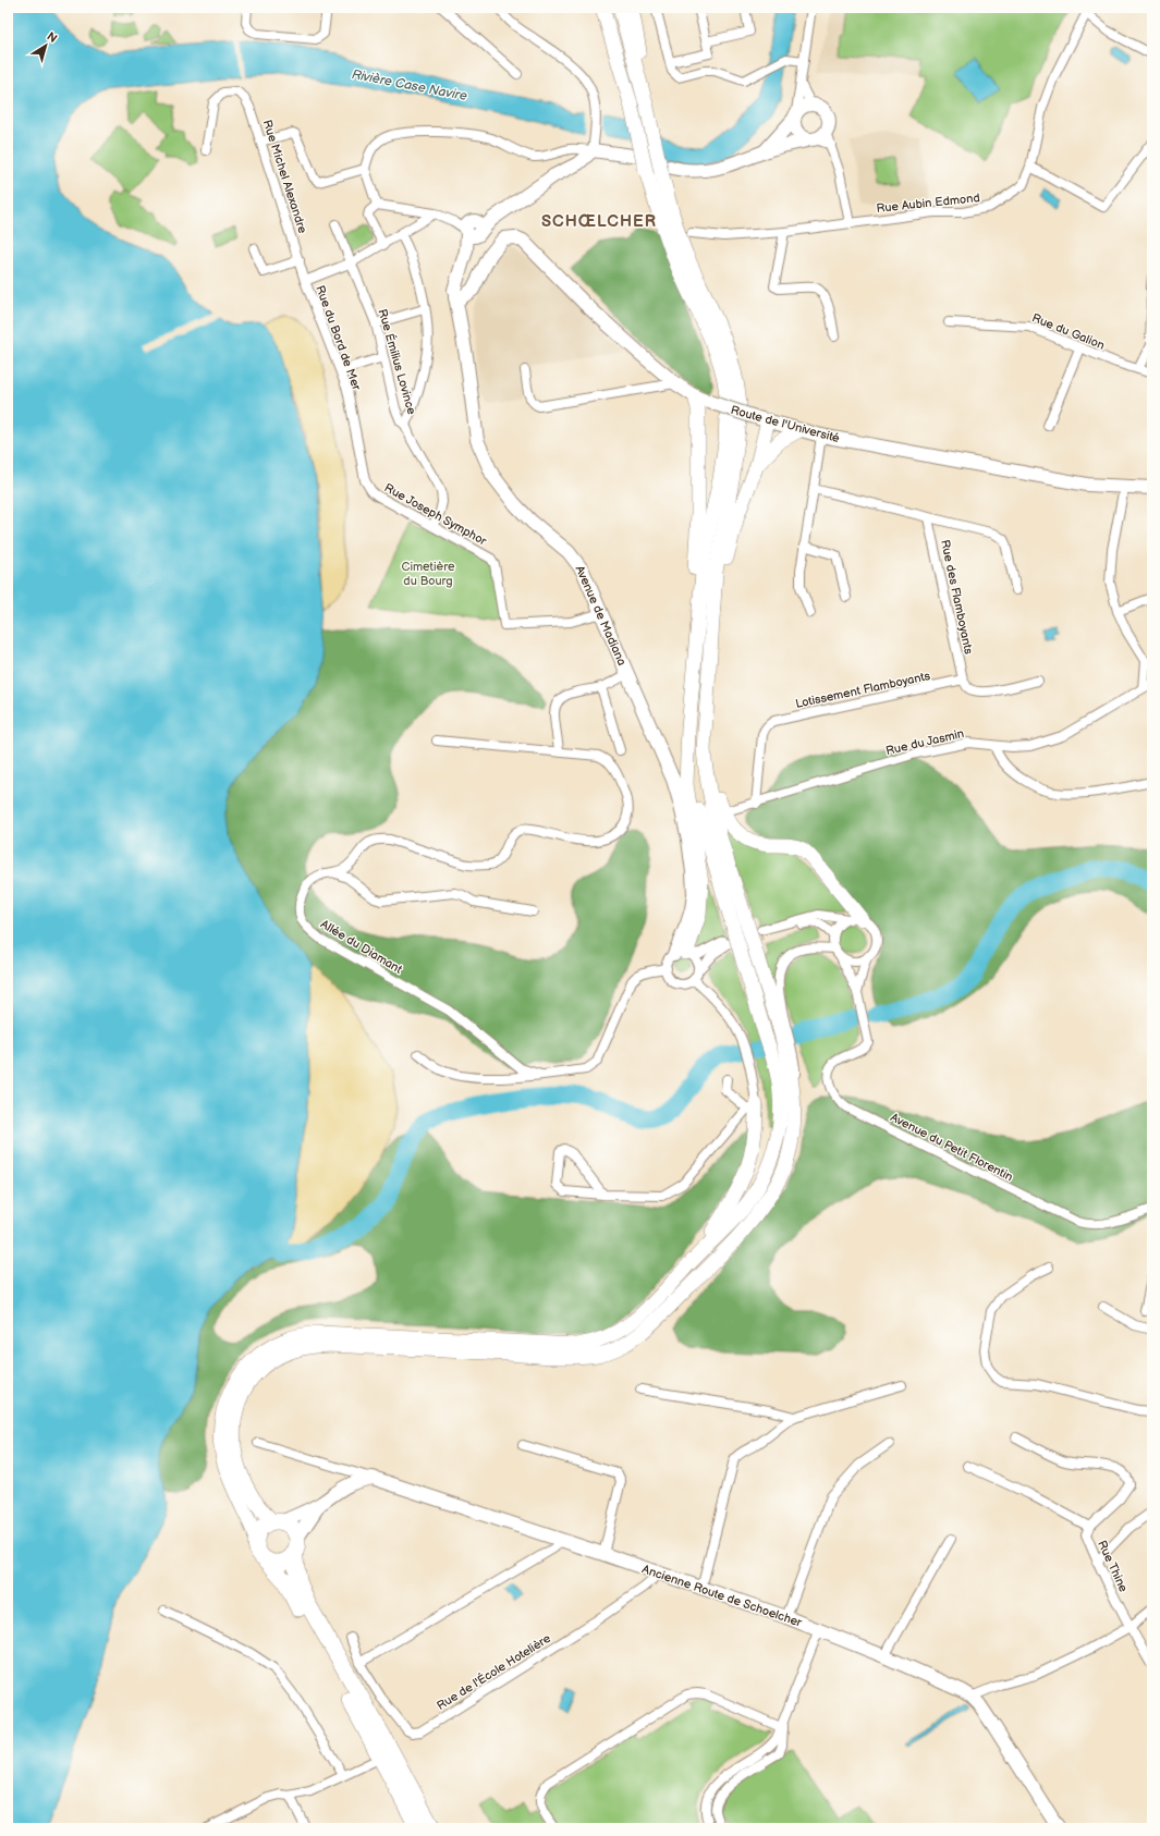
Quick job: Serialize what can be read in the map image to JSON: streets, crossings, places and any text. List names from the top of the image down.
{
  "streets": {
    "main road": ["Route de l'Université", "Avenue de Madiana", "Ancienne Route de Schoelcher"],
    "street": [
      "Rue Michel Alexandre",
      "Rue Aubin Edmond",
      "Rue du Galion",
      "Rue du Bord de Mer",
      "Rue Émilius Lovince",
      "Rue Joseph Symphor",
      "Rue des Flamboyants",
      "Lotissement Flamboyants",
      "Rue du Jasmin",
      "Allée du Diamant",
      "Avenue du Petit Florentin",
      "Rue Thine",
      "Rue de l'École Hotelière"
    ]
  },
  "crossings": [
    ["Rue Michel Alexandre", "Rue du Bord de Mer"],
    ["Rue du Bord de Mer", "Rue Joseph Symphor"],
    ["Rue Émilius Lovince", "Rue Joseph Symphor"],
    ["Route de l'Université", "Avenue de Madiana"],
    ["Rue Joseph Symphor", "Avenue de Madiana"],
    ["Rue des Flamboyants", "Lotissement Flamboyants"],
    ["Lotissement Flamboyants", "Rue du Jasmin"],
    ["Ancienne Route de Schoelcher", "Rue de l'École Hotelière"]
  ],
  "districts": ["SCHŒLCHER"],
  "water": ["Rivière Case Navire"],
  "parks": ["Cimetière du Bourg"],
  "north": "top right"
}
